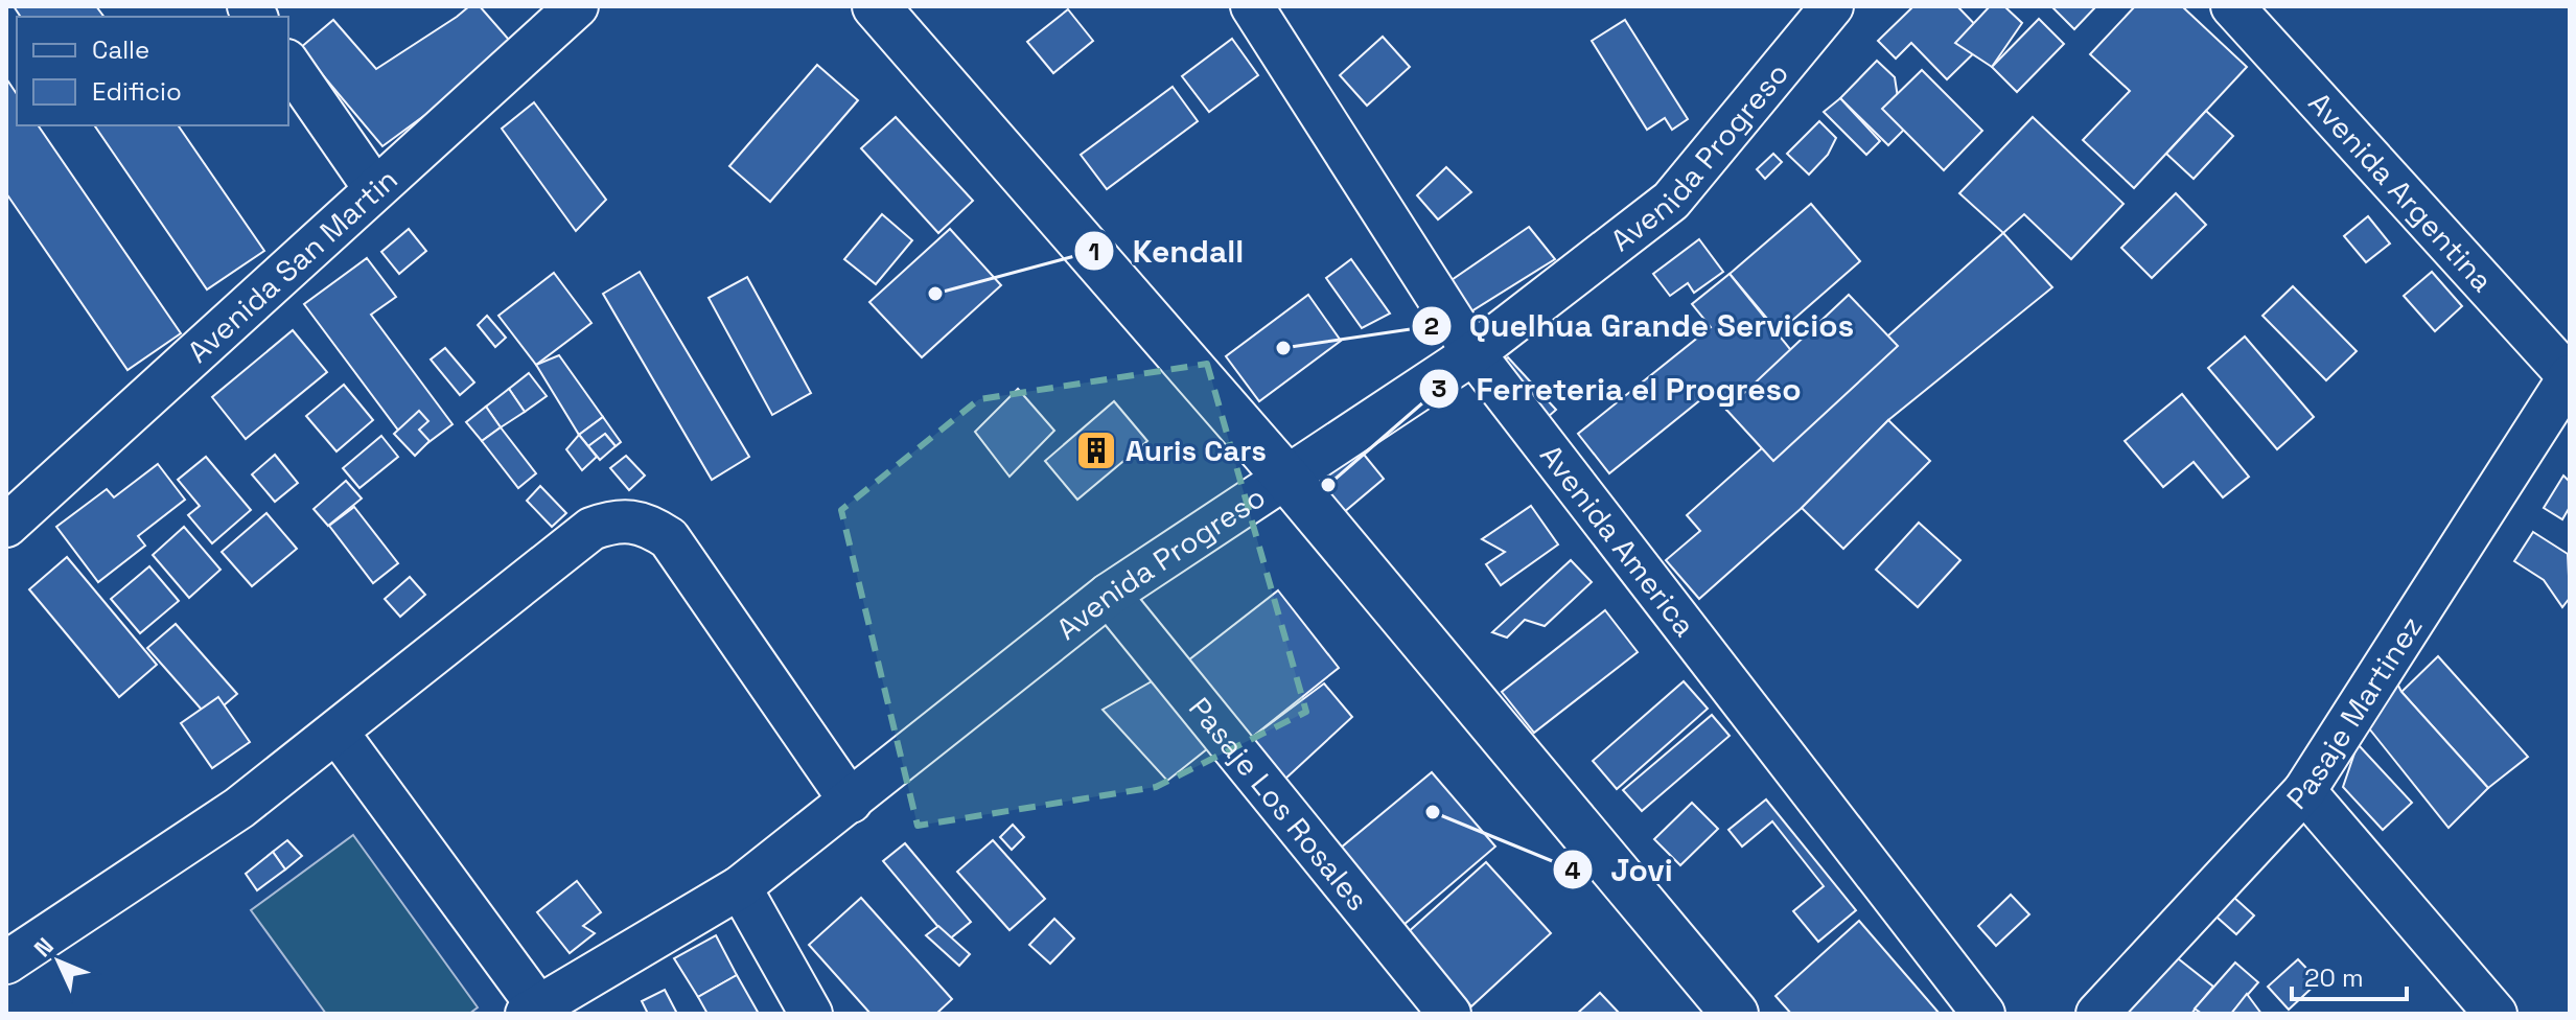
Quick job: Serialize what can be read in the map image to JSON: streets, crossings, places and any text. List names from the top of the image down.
{
  "streets": {
    "street": [
      "Avenida Progreso",
      "Avenida Argentina",
      "Avenida San Martin",
      "Avenida America",
      "Pasaje Martinez",
      "Pasaje Los Rosales"
    ]
  },
  "crossings": [
    ["Avenida Progreso", "Avenida America"],
    ["Avenida Progreso", "Pasaje Los Rosales"],
    ["Avenida Argentina", "Pasaje Martinez"]
  ],
  "places": {
    "other": [
      "Kendall",
      "Quelhua Grande Servicios",
      "Ferreteria el Progreso",
      "Jovi"
    ],
    "building": ["Auris Cars"]
  },
  "legend": ["Calle", "Edificio"],
  "scale_bar": "20 m",
  "north": "top left"
}
